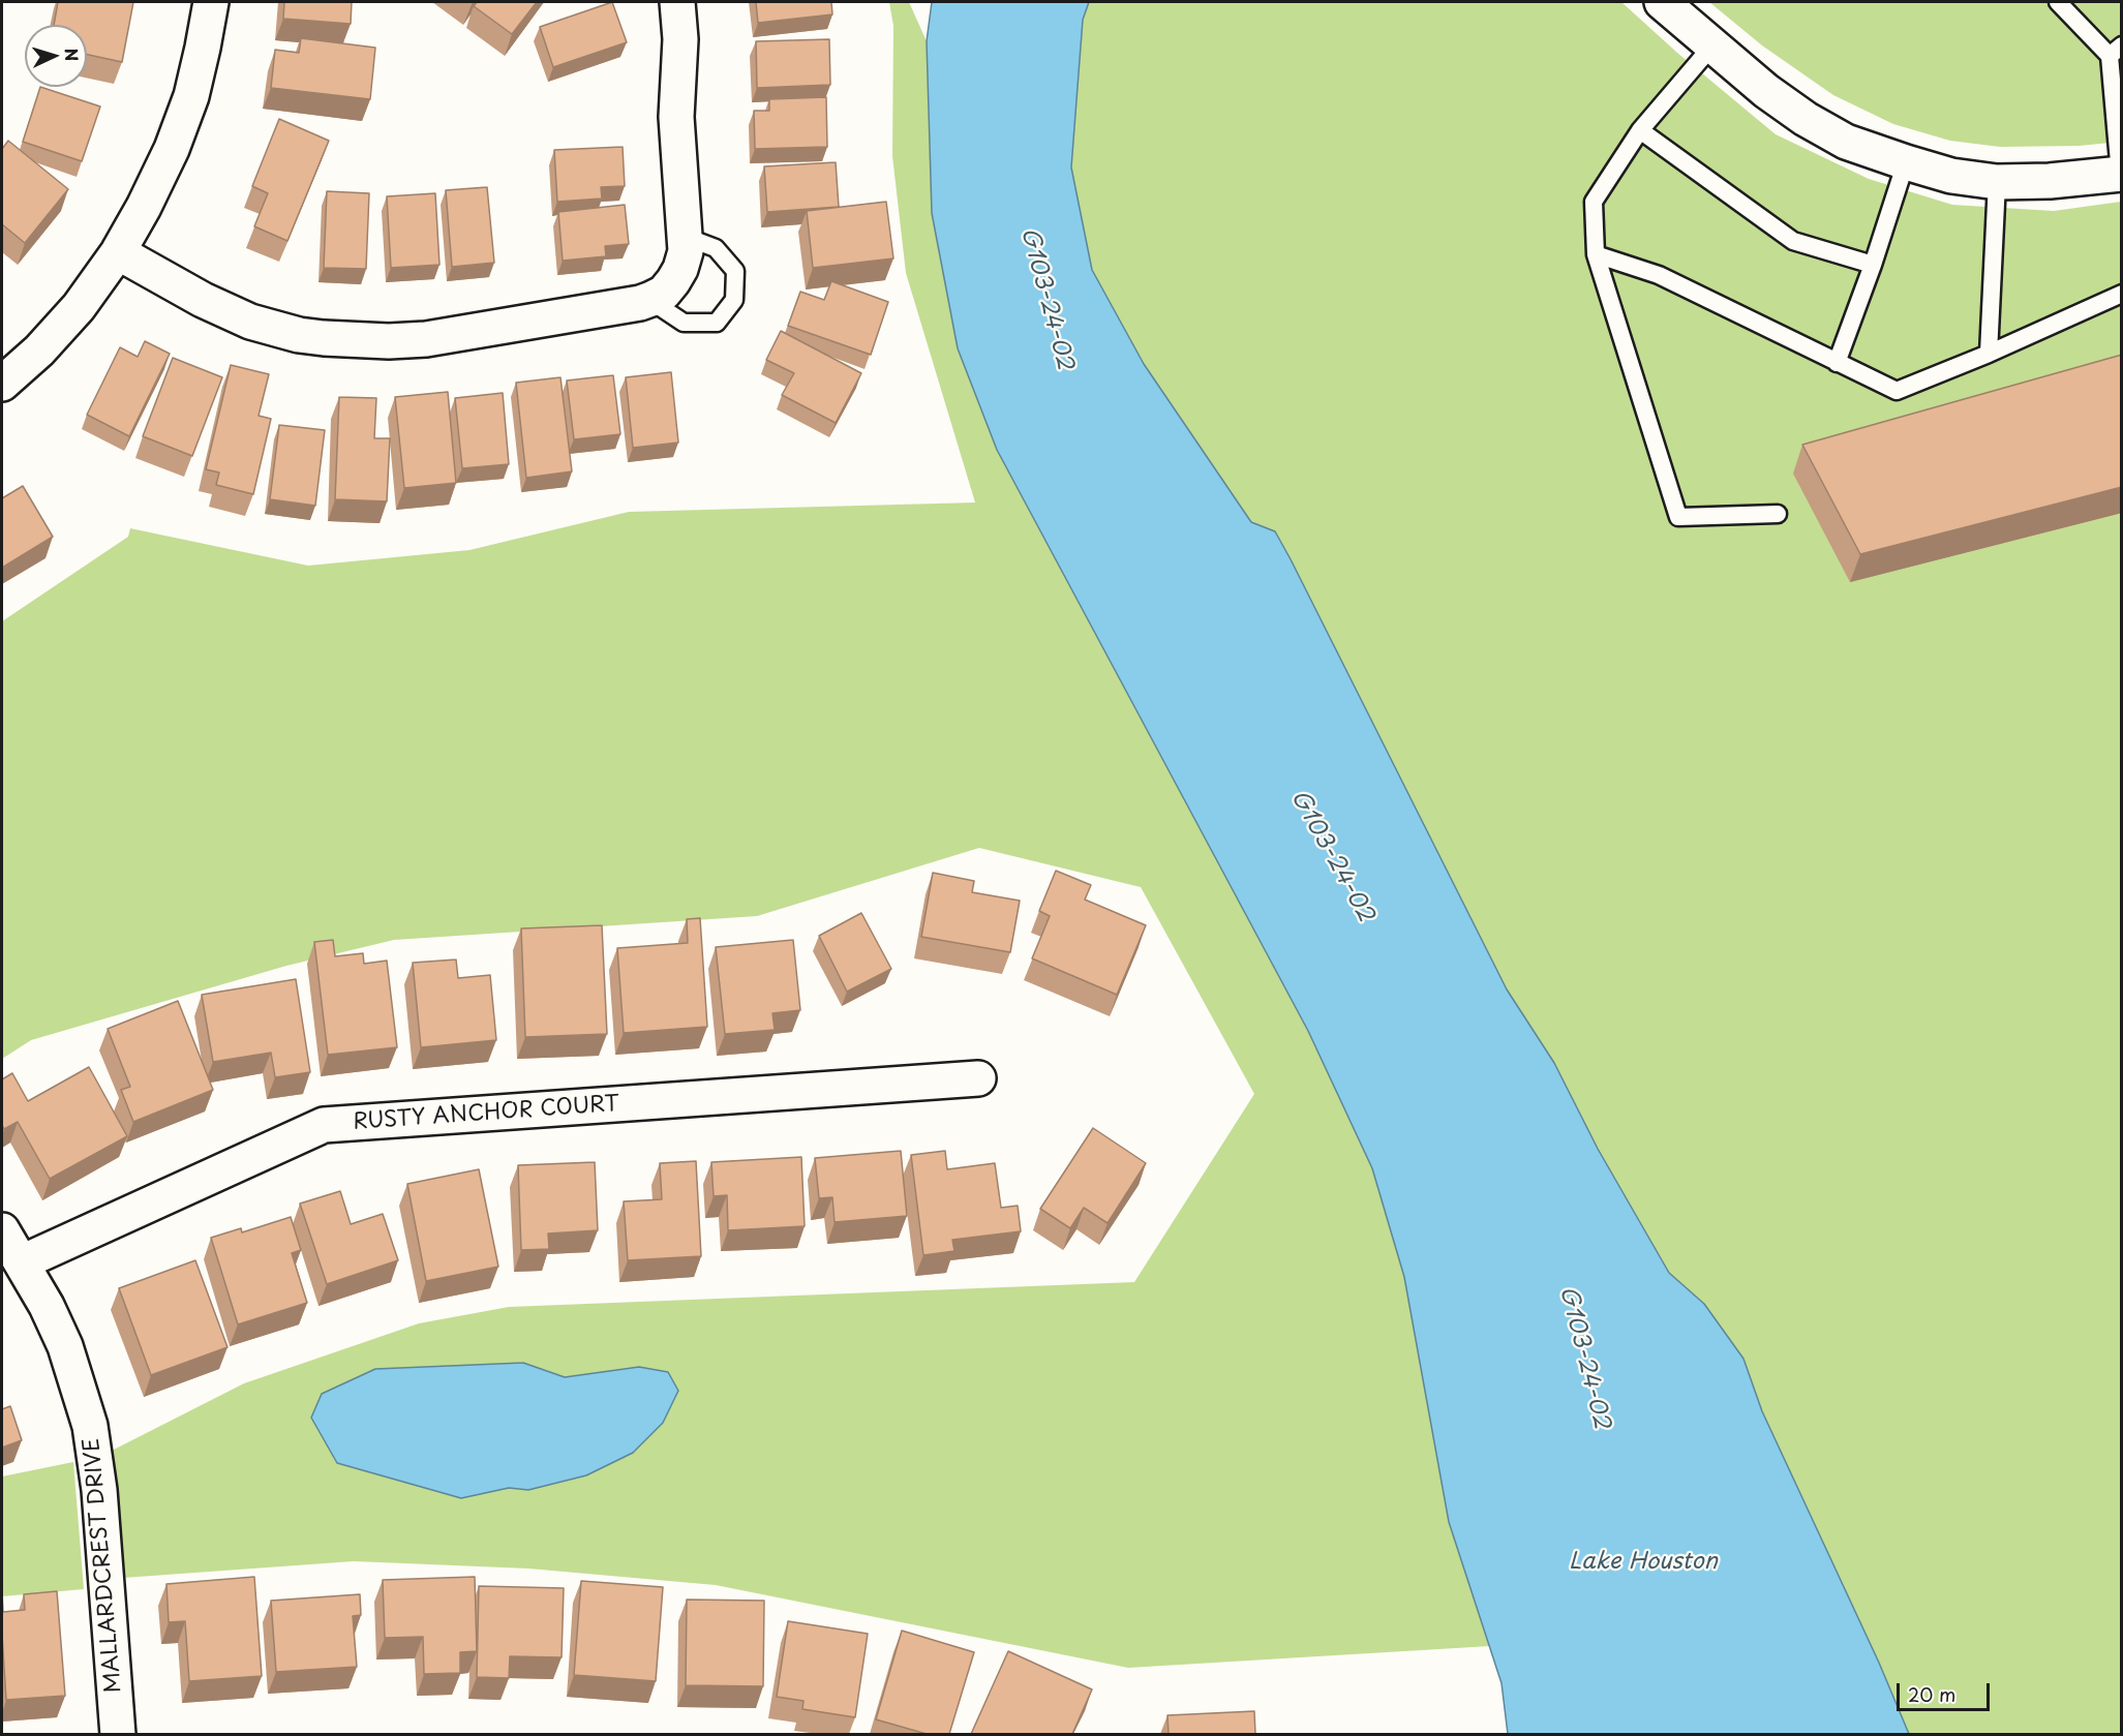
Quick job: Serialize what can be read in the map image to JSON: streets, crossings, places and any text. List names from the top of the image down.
{
  "streets": {
    "street": ["RUSTY ANCHOR COURT", "MALLARDCREST DRIVE"]
  },
  "crossings": [
    ["RUSTY ANCHOR COURT", "MALLARDCREST DRIVE"]
  ],
  "water": ["G103-24-02", "Lake Houston"],
  "scale_bar": "20 m",
  "north": "right"
}
